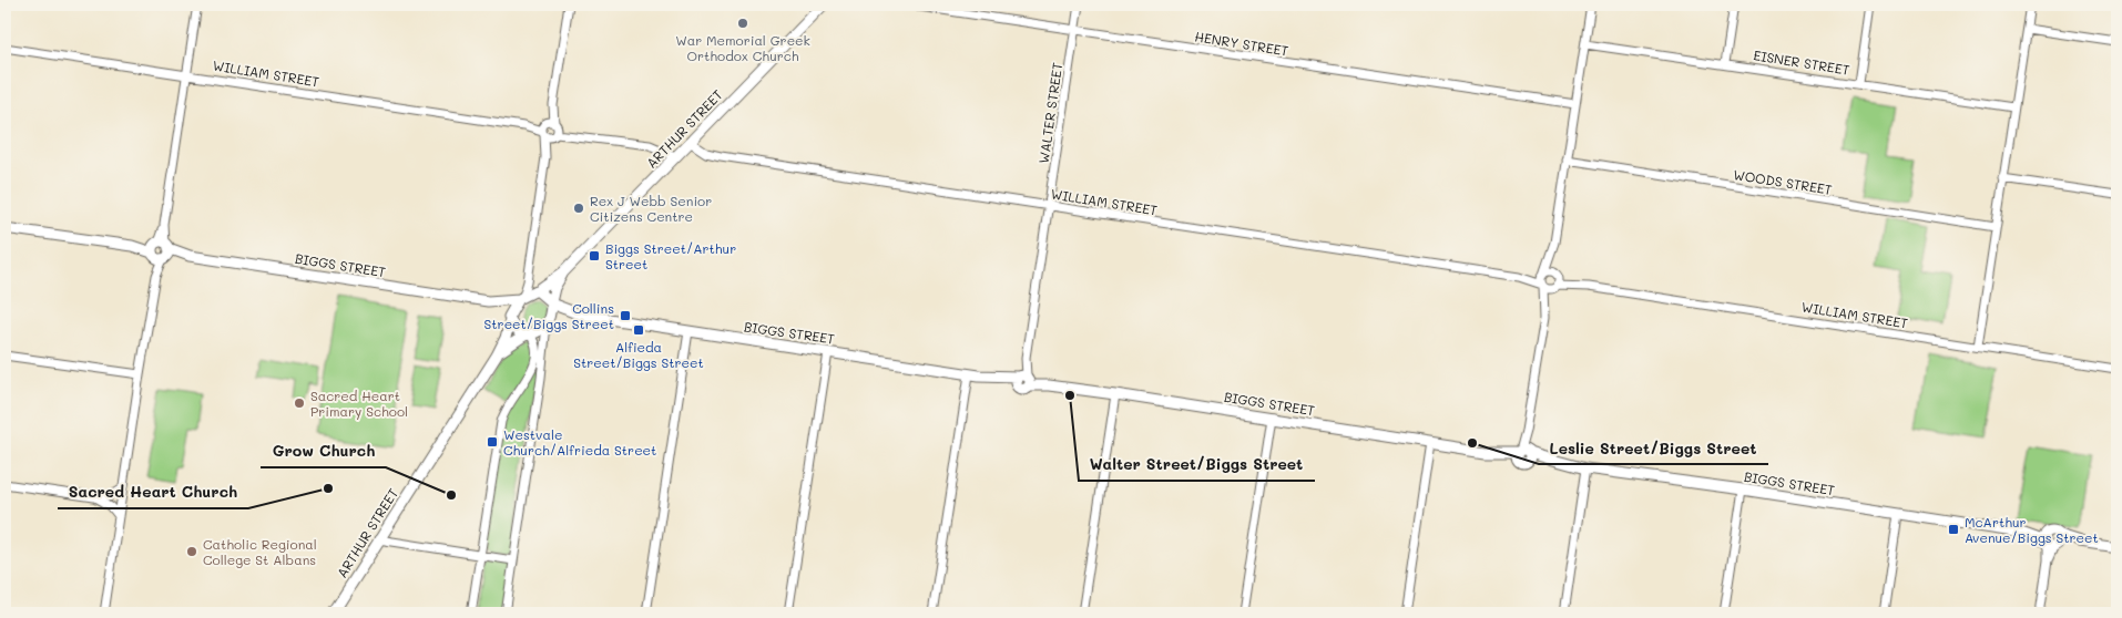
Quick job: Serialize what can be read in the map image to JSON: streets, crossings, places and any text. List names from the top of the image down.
{
  "streets": {
    "street": [
      "HENRY STREET",
      "EISNER STREET",
      "WILLIAM STREET",
      "WALTER STREET",
      "ARTHUR STREET",
      "WOODS STREET",
      "BIGGS STREET"
    ]
  },
  "crossings": [
    ["HENRY STREET", "WALTER STREET"],
    ["WILLIAM STREET", "WALTER STREET"],
    ["WILLIAM STREET", "ARTHUR STREET"],
    ["WALTER STREET", "BIGGS STREET"],
    ["ARTHUR STREET", "BIGGS STREET"]
  ],
  "places": {
    "other": [
      "War Memorial Greek Orthodox Church",
      "Rex J Webb Senior Citizens Centre",
      "Walter Street/Biggs Street",
      "Sacred Heart Primary School",
      "Leslie Street/Biggs Street",
      "Sacred Heart Church",
      "Grow Church",
      "Catholic Regional College St Albans"
    ],
    "transit": [
      "Biggs Street/Arthur Street",
      "Collins Street/Biggs Street",
      "Alfieda Street/Biggs Street",
      "Westvale Church/Alfrieda Street",
      "McArthur Avenue/Biggs Street"
    ]
  }
}
